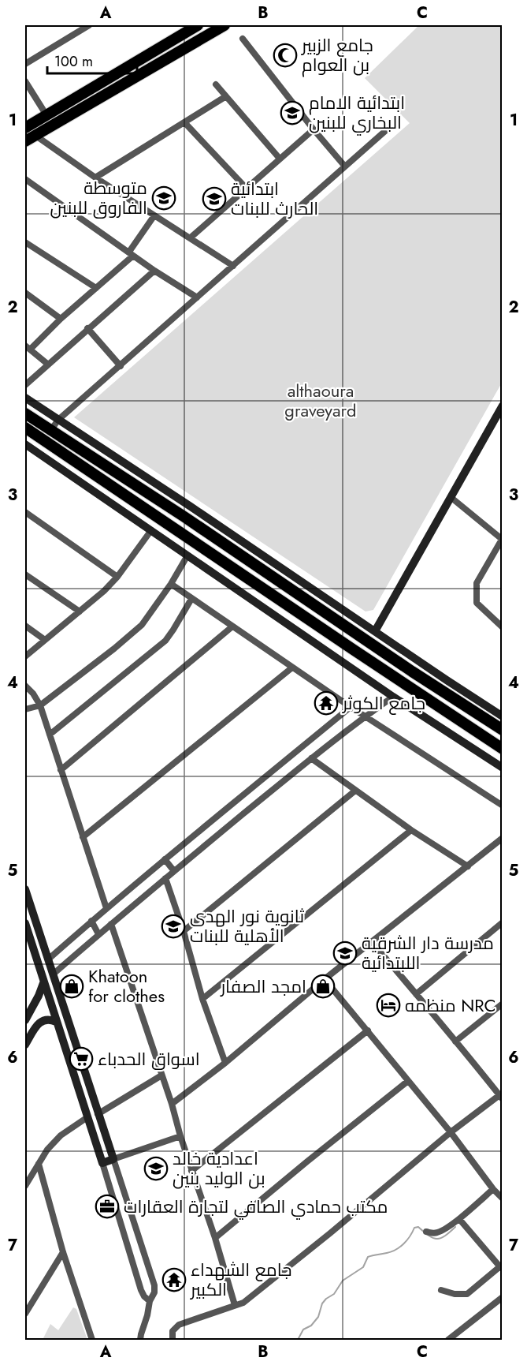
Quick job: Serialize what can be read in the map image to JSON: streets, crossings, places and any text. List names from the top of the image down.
{
  "parks": ["althaoura graveyard"],
  "places": {
    "mosque": ["جامع الزبير بن العوام"],
    "school or university": [
      "ابتدائية الامام البخاري للبنين",
      "متوسطة الفاروق للبنين",
      "ابتدائية الحارث للبنات",
      "ثانوية نور الهدى الأهلية للبنات",
      "مدرسة دار الشرقية اللبتدائية",
      "اعدادية خالد بن الوليد بنين"
    ],
    "temple": ["جامع الكوثر", "جامع الشهداء الكبير"],
    "shop": ["Khatoon for clothes", "امجد الصفار"],
    "hotel": ["منظمه NRC"],
    "supermarket": ["اسواق الحدباء"],
    "office": ["مكتب حمادي الصافي لتجارة العقارات"]
  },
  "scale_bar": "100 m",
  "grid": {
    "columns": ["A", "B", "C"],
    "rows": [
      "1",
      "2",
      "3",
      "4",
      "5",
      "6",
      "7"
    ]
  }
}
